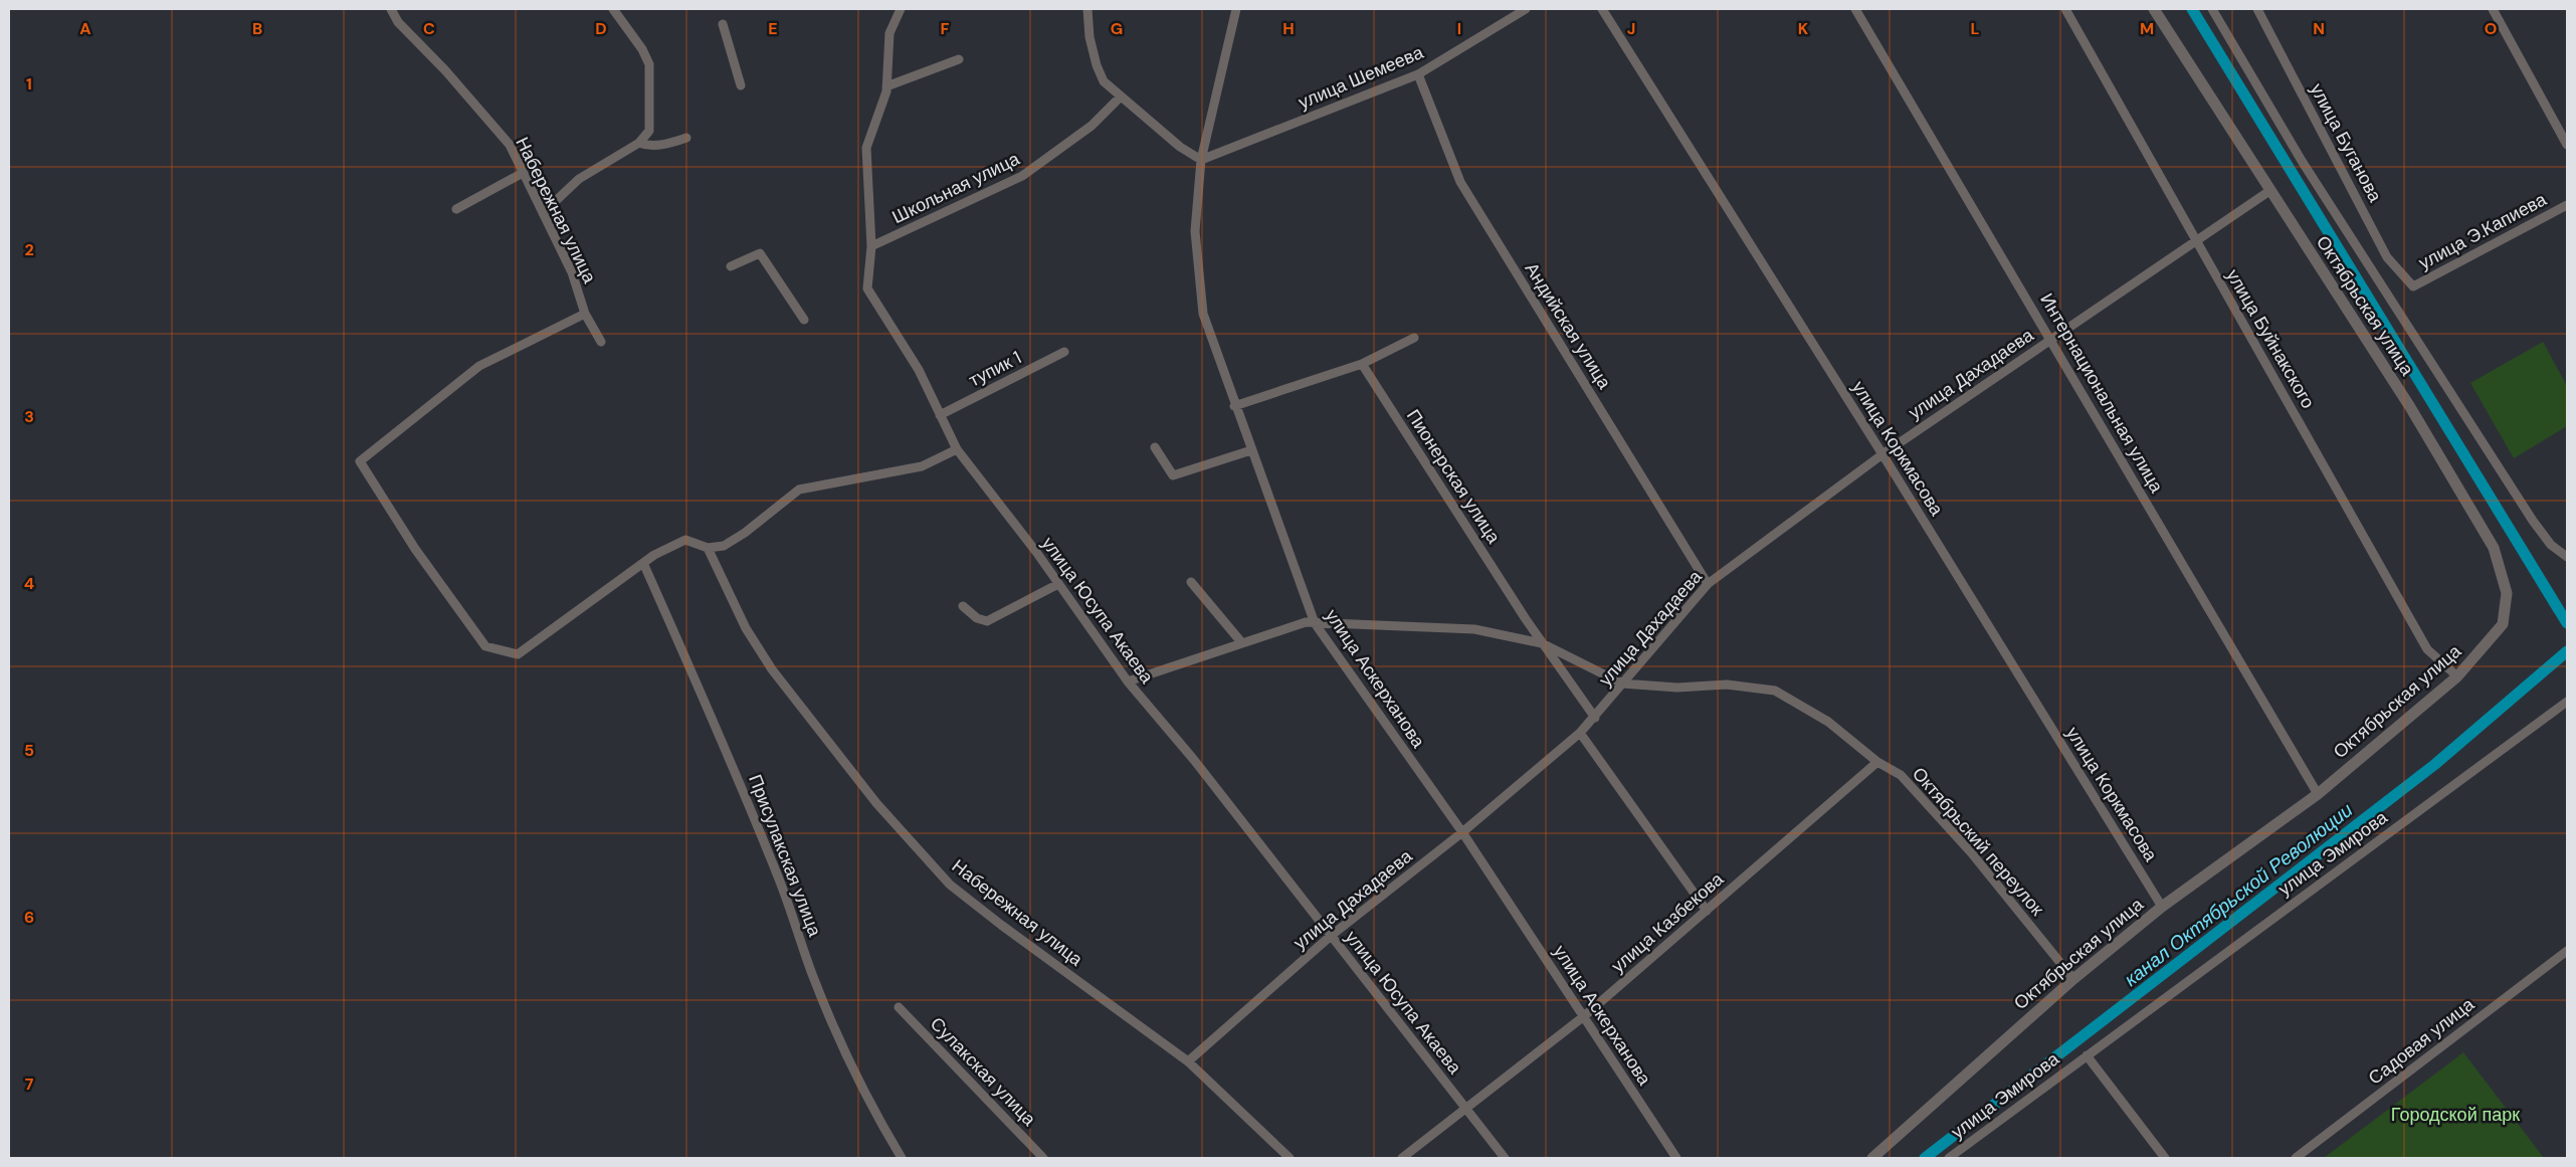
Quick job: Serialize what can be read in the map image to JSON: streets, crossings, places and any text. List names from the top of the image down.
{
  "streets": {
    "street": [
      "улица Шемеева",
      "улица Буганова",
      "Школьная улица",
      "Набережная улица",
      "улица Э.Капиева",
      "Октябрьская улица",
      "Андийская улица",
      "улица Буйнакского",
      "тупик 1",
      "улица Дахадаева",
      "Интернациональная улица",
      "улица Коркмасова",
      "Пионерская улица",
      "улица Юсупа Акаева",
      "улица Аскерханова",
      "Октябрьский переулок",
      "улица Эмирова",
      "Присулакская улица",
      "улица Казбекова",
      "Садовая улица",
      "Сулакская улица"
    ]
  },
  "crossings": [
    ["улица Шемеева", "Андийская улица"],
    ["улица Шемеева", "улица Аскерханова"],
    ["улица Буганова", "улица Э.Капиева"],
    ["Школьная улица", "улица Юсупа Акаева"],
    ["Набережная улица", "улица Дахадаева"],
    ["Октябрьская улица", "улица Буйнакского"],
    ["Октябрьская улица", "улица Дахадаева"],
    ["Октябрьская улица", "Интернациональная улица"],
    ["Октябрьская улица", "улица Коркмасова"],
    ["Октябрьская улица", "Октябрьский переулок"],
    ["Андийская улица", "улица Дахадаева"],
    ["улица Буйнакского", "улица Дахадаева"],
    ["тупик 1", "улица Юсупа Акаева"],
    ["улица Дахадаева", "Интернациональная улица"],
    ["улица Дахадаева", "улица Коркмасова"],
    ["улица Дахадаева", "Пионерская улица"],
    ["улица Дахадаева", "улица Юсупа Акаева"],
    ["улица Дахадаева", "улица Аскерханова"],
    ["улица Дахадаева", "Октябрьский переулок"],
    ["Пионерская улица", "Октябрьский переулок"],
    ["улица Юсупа Акаева", "Октябрьский переулок"],
    ["улица Юсупа Акаева", "улица Казбекова"],
    ["улица Аскерханова", "Октябрьский переулок"],
    ["улица Аскерханова", "улица Казбекова"],
    ["Октябрьский переулок", "улица Казбекова"]
  ],
  "water": ["канал Октябрьской Революции"],
  "parks": ["Городской парк"],
  "grid": {
    "columns": [
      "A",
      "B",
      "C",
      "D",
      "E",
      "F",
      "G",
      "H",
      "I",
      "J",
      "K",
      "L",
      "M",
      "N",
      "O"
    ],
    "rows": [
      "1",
      "2",
      "3",
      "4",
      "5",
      "6",
      "7"
    ]
  }
}
